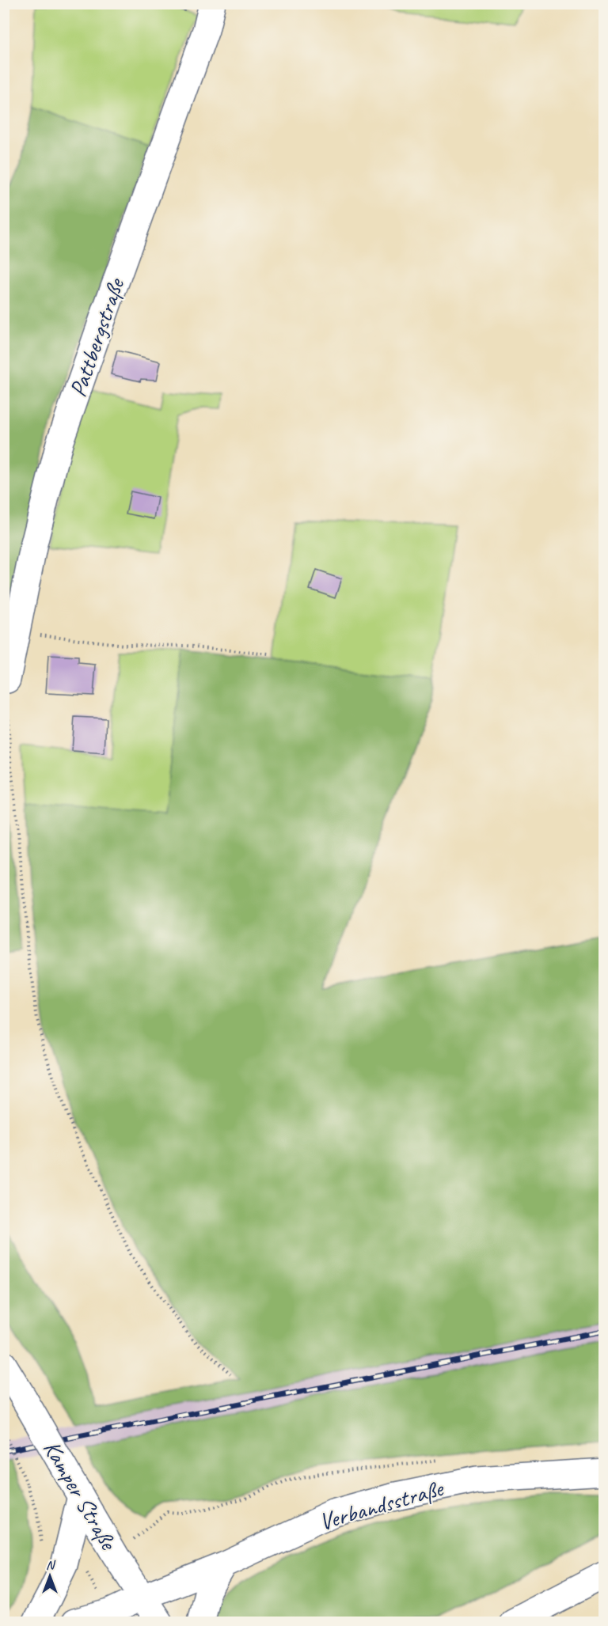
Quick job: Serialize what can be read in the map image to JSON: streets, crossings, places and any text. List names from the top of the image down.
{
  "streets": {
    "main road": ["Pattbergstraße", "Kamper Straße", "Verbandsstraße"]
  },
  "crossings": [
    ["Kamper Straße", "Verbandsstraße"]
  ],
  "north": "top"
}
